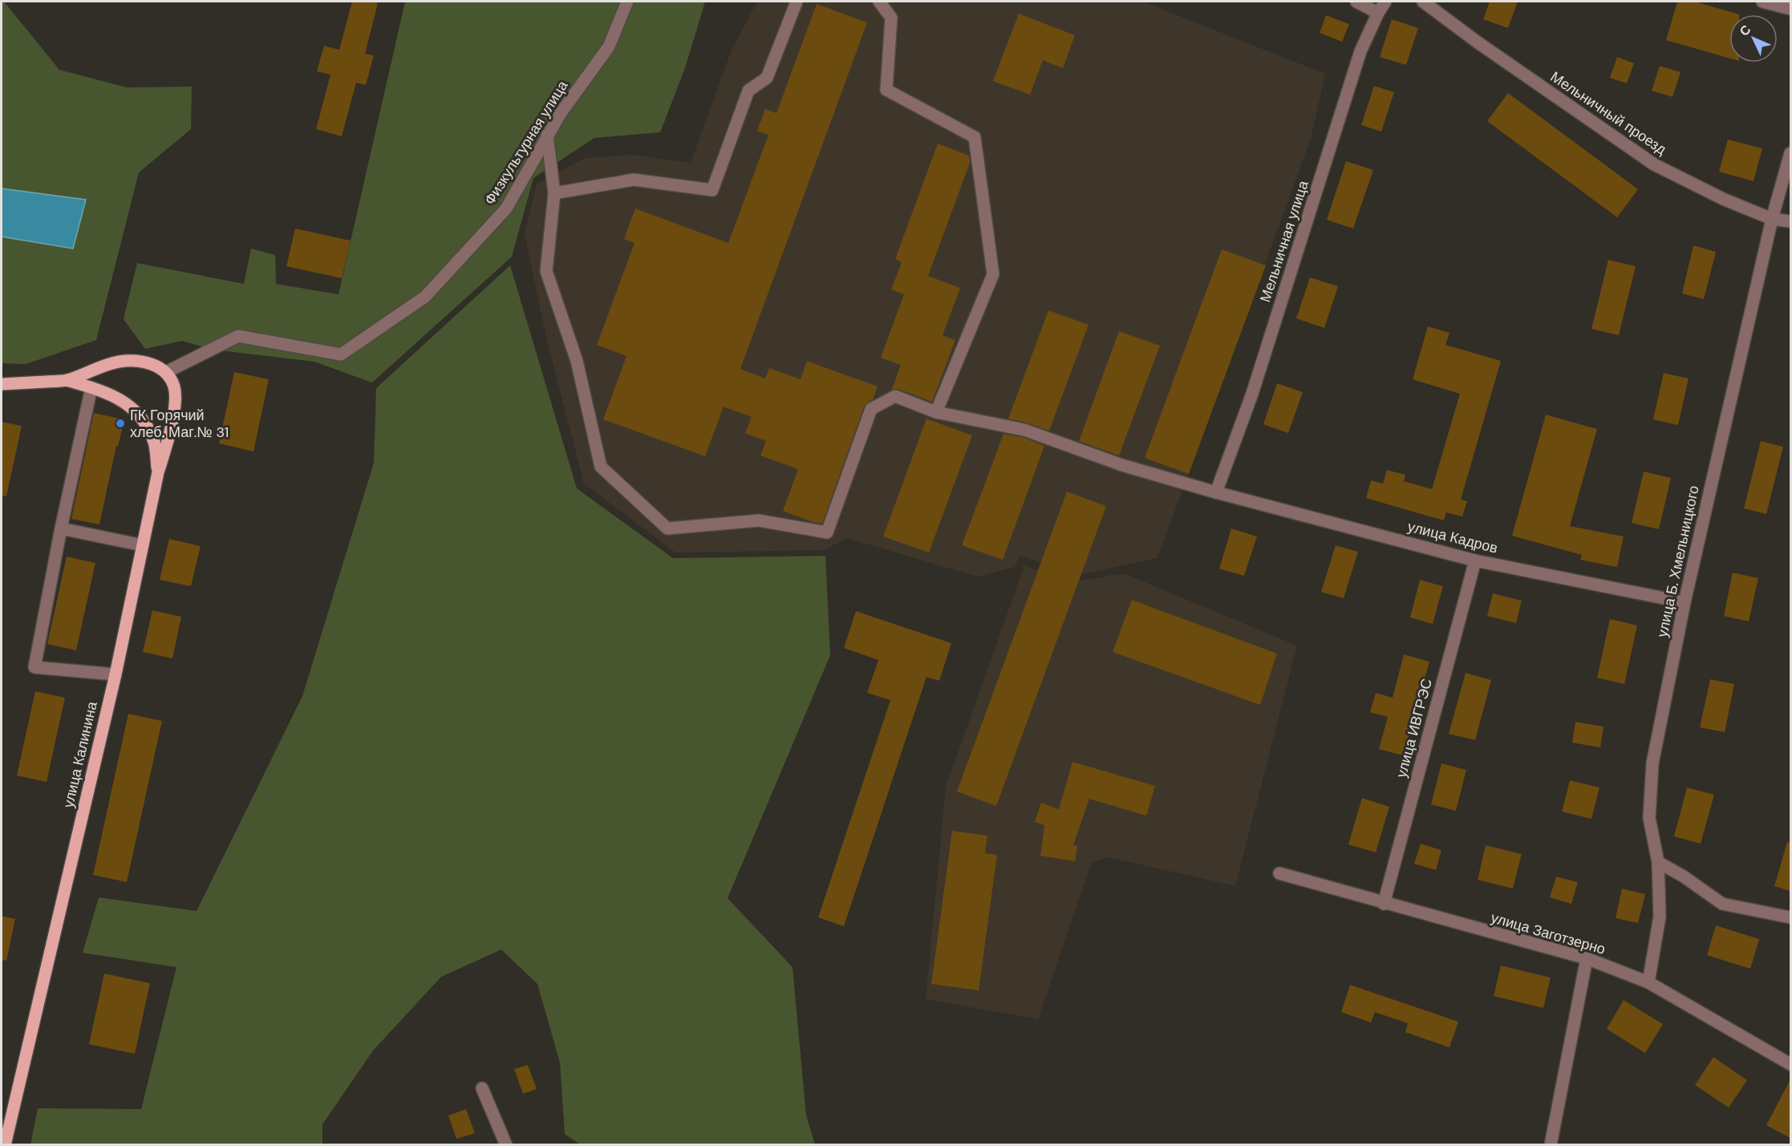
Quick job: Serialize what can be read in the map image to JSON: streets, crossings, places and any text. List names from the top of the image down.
{
  "streets": {
    "main road": ["улица Калинина"],
    "street": [
      "Мельничный проезд",
      "Физкультурная улица",
      "Мельничная улица",
      "улица Кадров",
      "улица Б. Хмельницкого",
      "улица ИВГРЭС",
      "улица Заготзерно"
    ]
  },
  "crossings": [
    ["Мельничный проезд", "улица Б. Хмельницкого"],
    ["Физкультурная улица", "улица Калинина"],
    ["Мельничная улица", "улица Кадров"],
    ["улица Кадров", "улица Б. Хмельницкого"],
    ["улица Кадров", "улица ИВГРЭС"],
    ["улица Б. Хмельницкого", "улица Заготзерно"],
    ["улица ИВГРЭС", "улица Заготзерно"]
  ],
  "places": ["ГК Горячий хлеб. Маг.№ 31"],
  "north": "top left"
}
